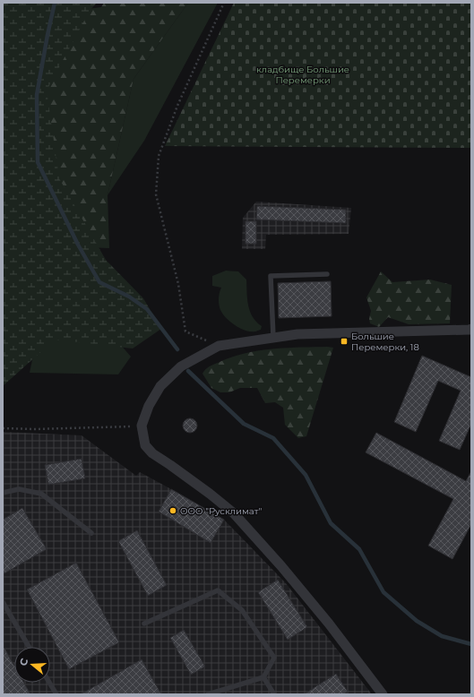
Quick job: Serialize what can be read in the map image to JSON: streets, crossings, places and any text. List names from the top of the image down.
{
  "parks": ["кладбище Большие Перемерки"],
  "places": {
    "transit": ["Большие Перемерки, 18"],
    "other": ["ООО \"Русклимат\""]
  },
  "north": "left"
}
